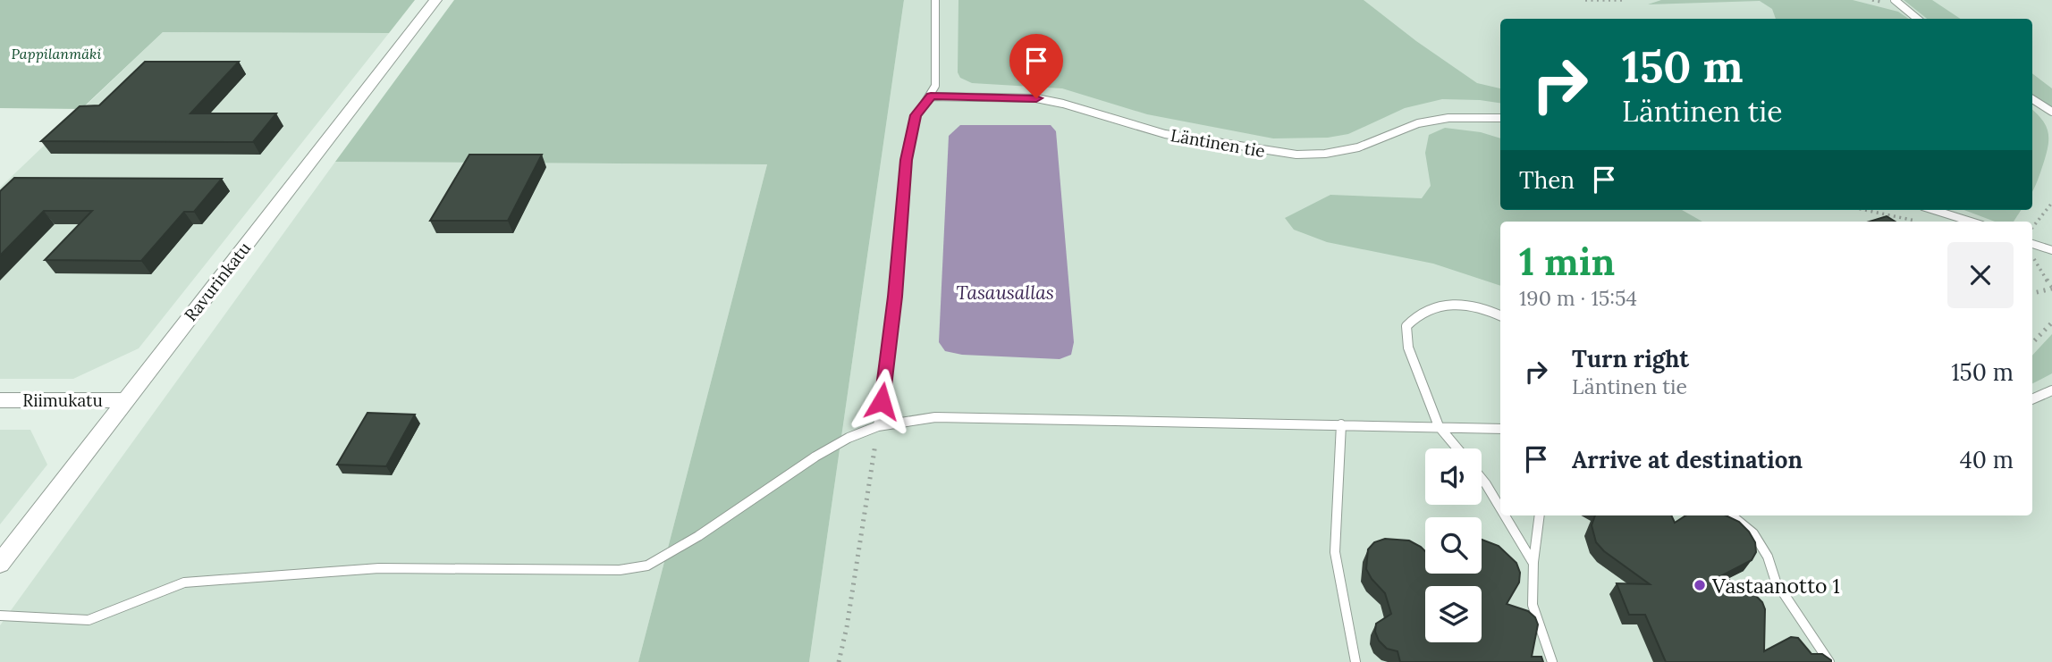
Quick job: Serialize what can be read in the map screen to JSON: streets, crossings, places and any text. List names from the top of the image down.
{
  "streets": {
    "street": ["Ravurinkatu", "Riimukatu"],
    "lane": ["Läntinen tie"]
  },
  "crossings": [
    ["Ravurinkatu", "Riimukatu"]
  ],
  "water": ["Tasausallas"],
  "parks": ["Pappilanmäki"],
  "places": ["Vastaanotto 1"],
  "page": {
    "turn": ["150 m", "Läntinen tie"],
    "then": "Then",
    "heading": ["1 min", "190 m · 15:54"],
    "list": [
      {
        "name": "Turn right",
        "note": "Läntinen tie",
        "value": "150 m"
      },
      {
        "name": "Arrive at destination",
        "value": "40 m"
      }
    ]
  }
}
